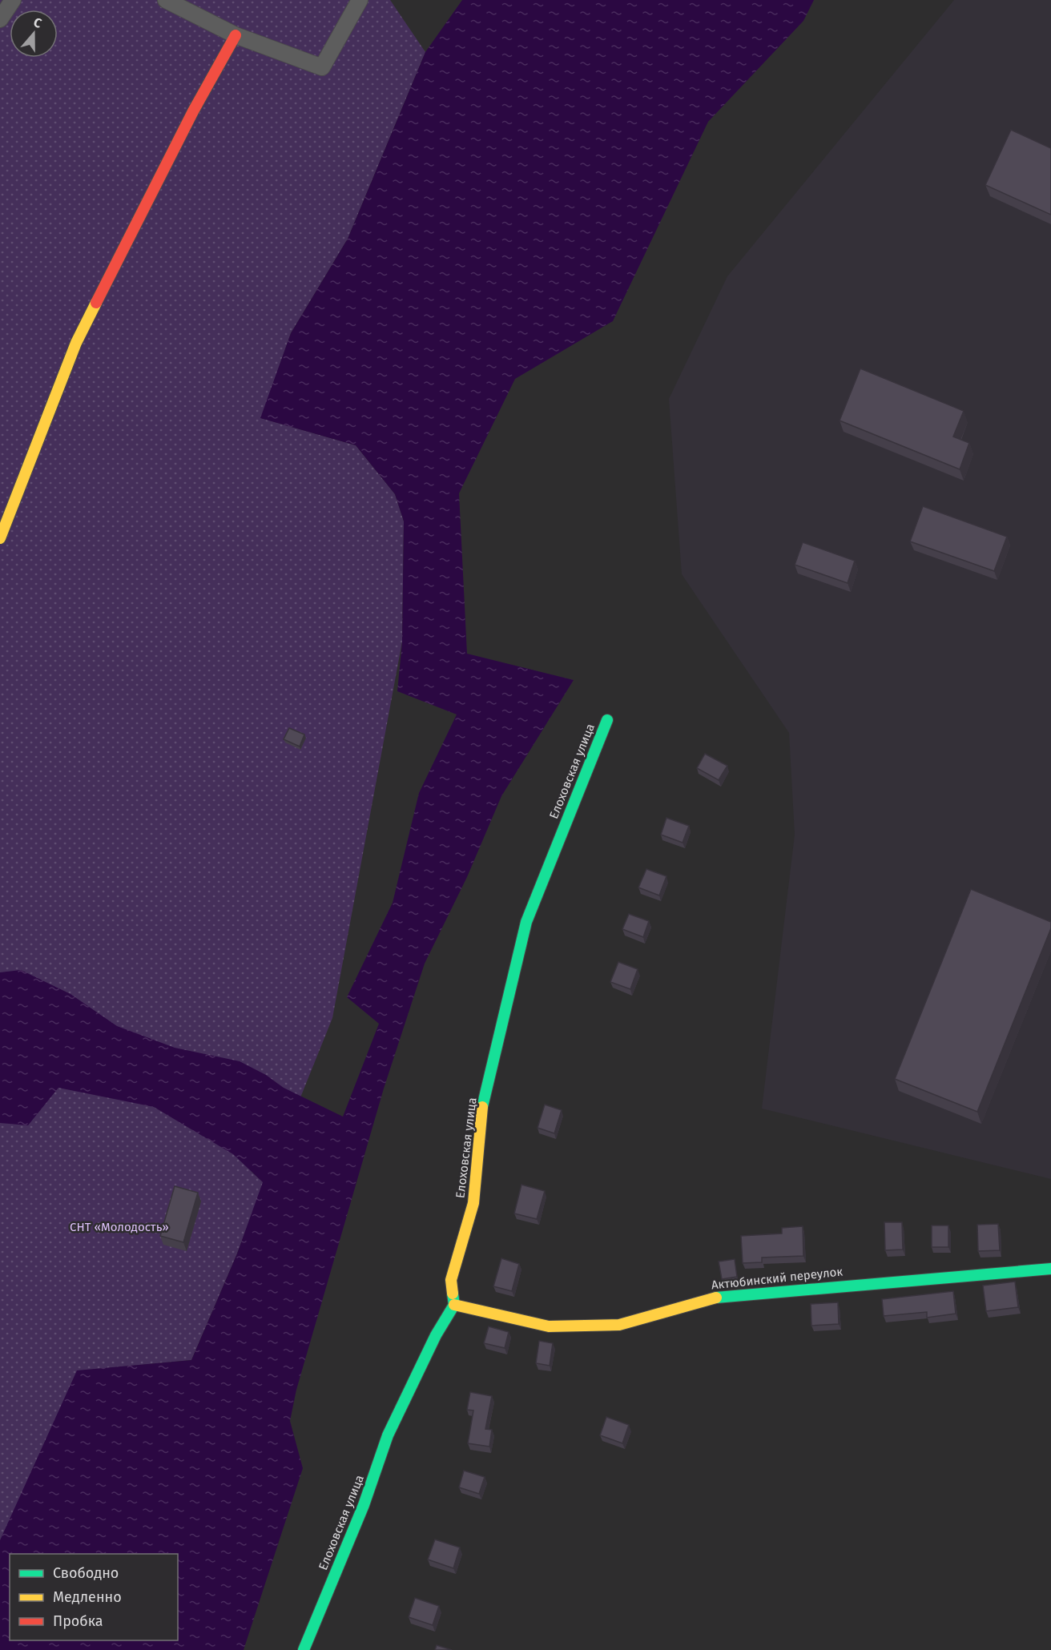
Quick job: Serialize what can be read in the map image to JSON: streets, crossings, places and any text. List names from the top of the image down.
{
  "streets": {
    "street": ["Елоховская улица", "Актюбинский переулок"]
  },
  "crossings": [
    ["Елоховская улица", "Актюбинский переулок"]
  ],
  "parks": ["СНТ «Молодость»"],
  "legend": ["Свободно", "Медленно", "Пробка"],
  "north": "top"
}
